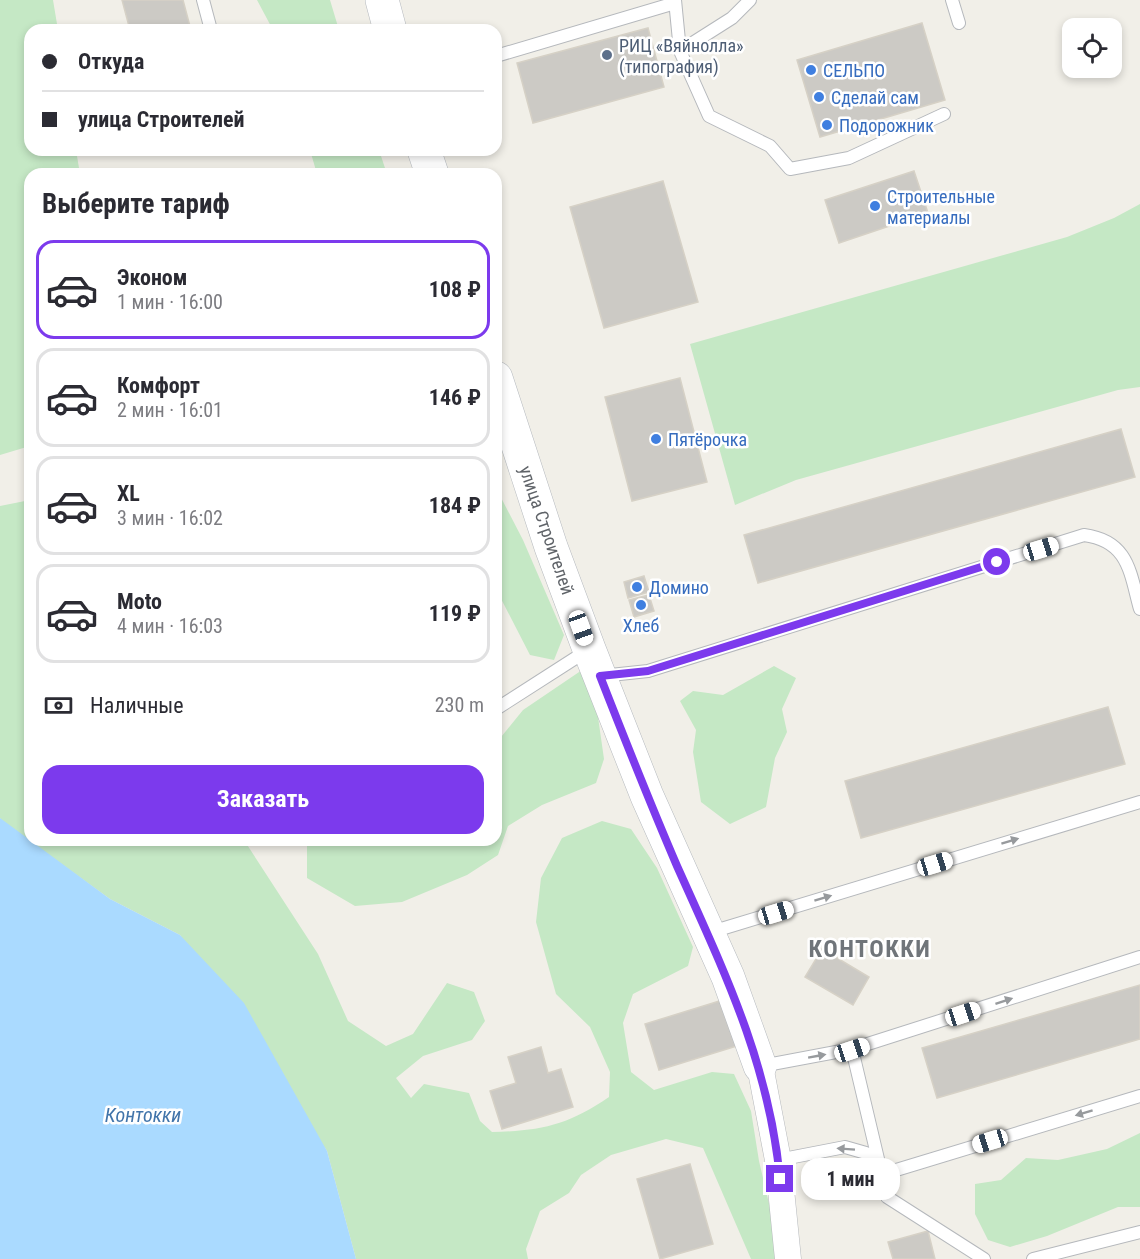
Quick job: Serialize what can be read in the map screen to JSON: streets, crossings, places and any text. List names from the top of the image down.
{
  "streets": {
    "street": ["улица Строителей"]
  },
  "districts": ["КОНТОККИ"],
  "water": ["Контокки"],
  "places": [
    "РИЦ «Вяйнолла» (типография)",
    "СЕЛЬПО",
    "Сделай сам",
    "Подорожник",
    "Строительные материалы",
    "Пятёрочка",
    "Домино",
    "Хлеб"
  ],
  "page": {
    "banner": ["Откуда", "улица Строителей"],
    "heading": "Выберите тариф",
    "list": [
      {
        "name": "Эконом",
        "note": "1 мин · 16:00",
        "value": "108 ₽"
      },
      {
        "name": "Комфорт",
        "note": "2 мин · 16:01",
        "value": "146 ₽"
      },
      {
        "name": "XL",
        "note": "3 мин · 16:02",
        "value": "184 ₽"
      },
      {
        "name": "Moto",
        "note": "4 мин · 16:03",
        "value": "119 ₽"
      }
    ],
    "pay": ["Наличные", "230 m"],
    "buttons": "Заказать",
    "bubble": "1 мин"
  }
}
